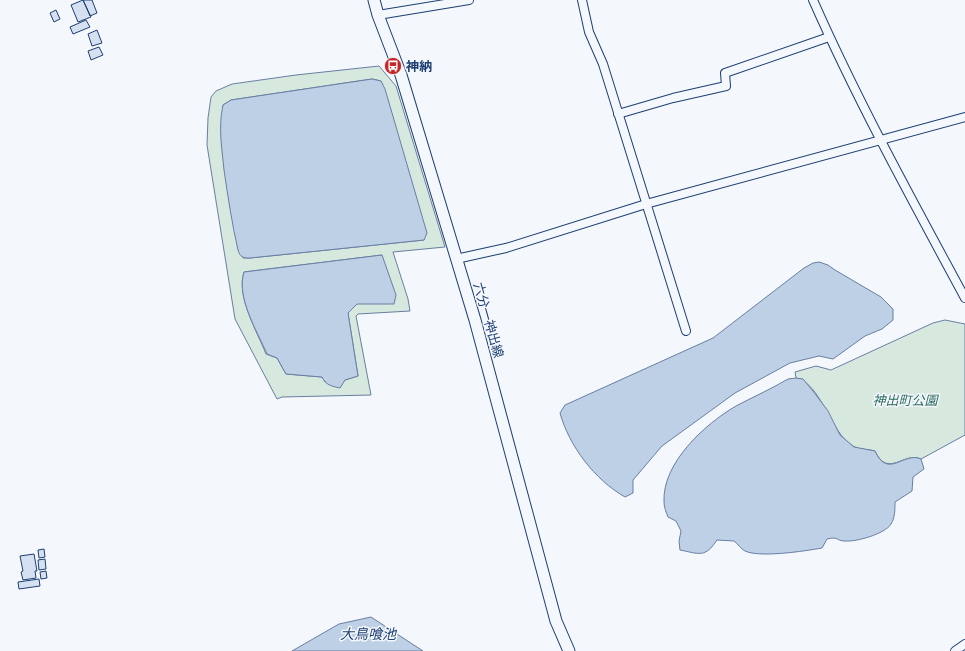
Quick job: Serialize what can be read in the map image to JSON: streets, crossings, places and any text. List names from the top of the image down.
{
  "streets": {
    "main road": ["六分一神出線"]
  },
  "water": ["大鳥喰池"],
  "parks": ["神出町公園"],
  "places": {
    "bus stop": ["神納"]
  }
}
